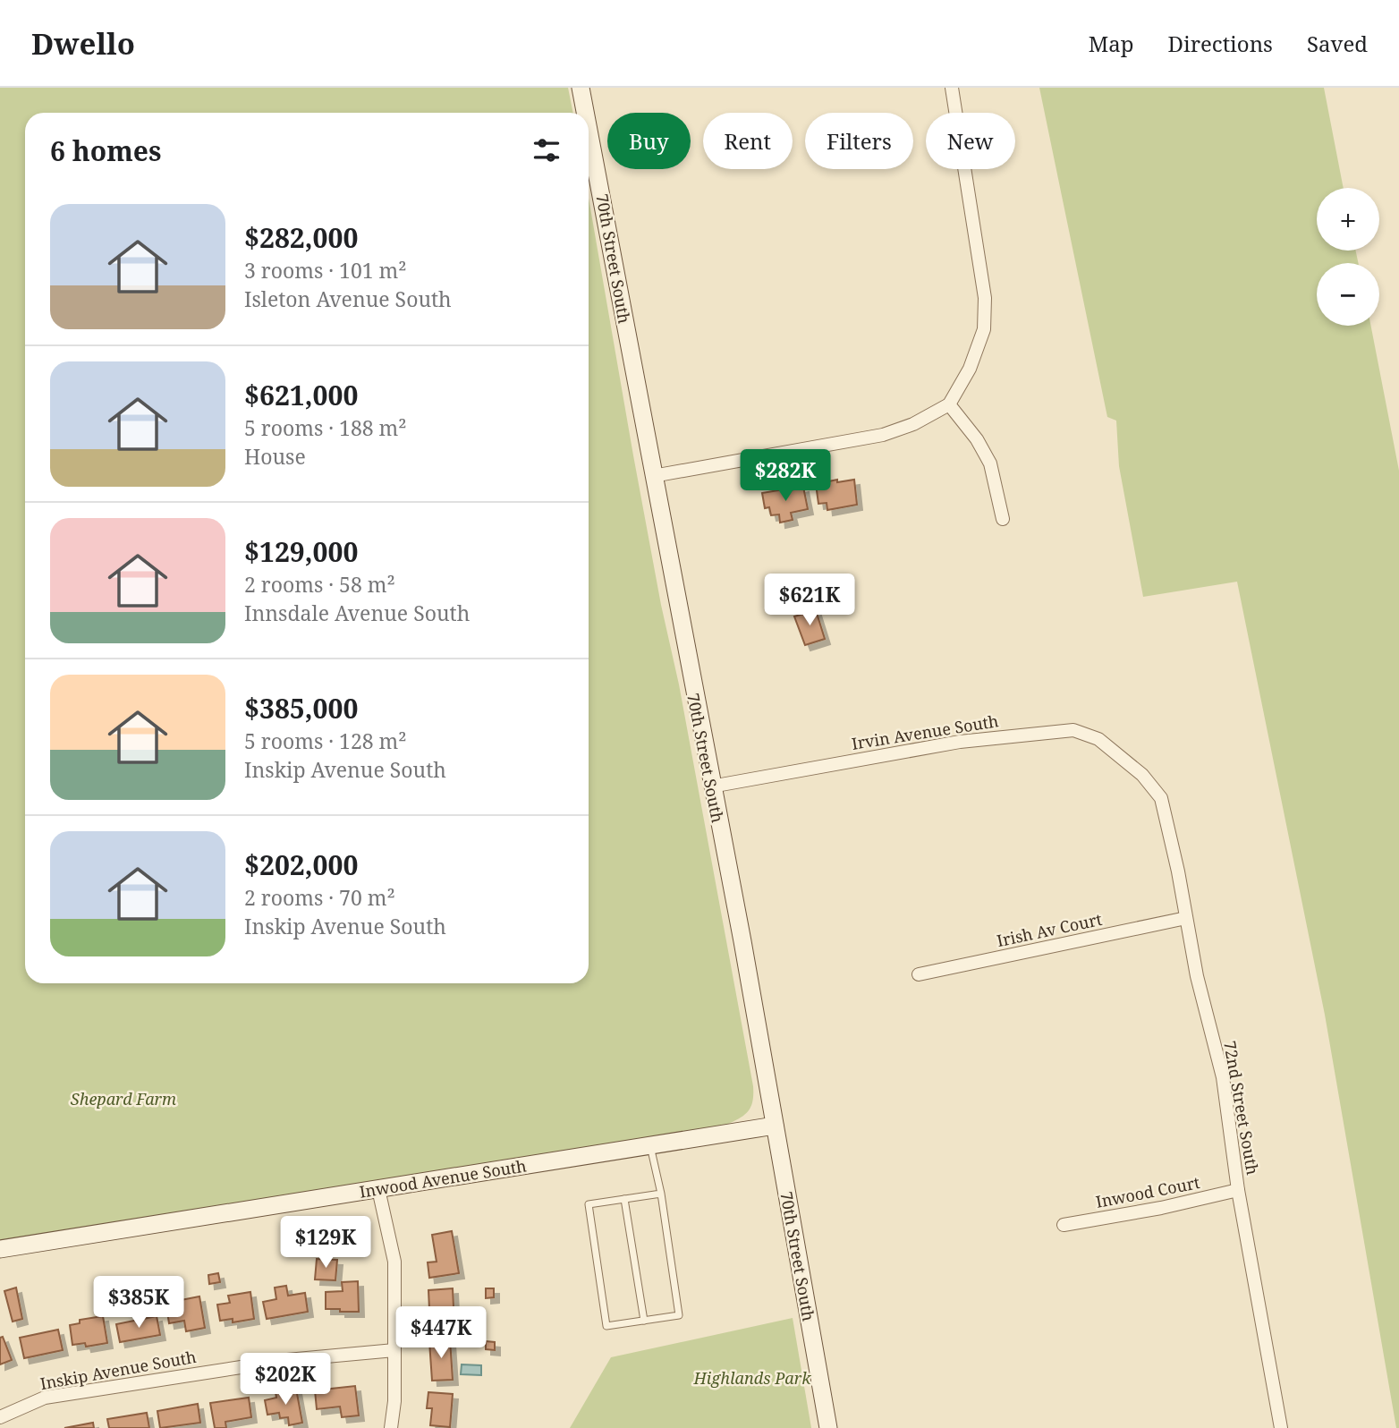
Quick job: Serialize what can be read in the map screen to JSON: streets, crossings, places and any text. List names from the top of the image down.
{
  "streets": {
    "main road": ["70th Street South", "Inwood Avenue South"],
    "street": [
      "Irvin Avenue South",
      "Irish Av Court",
      "72nd Street South",
      "Inwood Court",
      "Inskip Avenue South"
    ]
  },
  "crossings": [
    ["70th Street South", "Irvin Avenue South"],
    ["70th Street South", "Inwood Avenue South"],
    ["Irvin Avenue South", "72nd Street South"],
    ["Irish Av Court", "72nd Street South"],
    ["72nd Street South", "Inwood Court"]
  ],
  "parks": ["Shepard Farm", "Highlands Park"],
  "page": {
    "header": "Dwello",
    "nav": ["Map", "Directions", "Saved"],
    "chip": [
      "Buy",
      "Rent",
      "Filters",
      "New"
    ],
    "heading": "6 homes",
    "map_buttons": ["+", "−"],
    "list": [
      {
        "name": "$282,000",
        "note": "3 rooms · 101 m² · Isleton Avenue South"
      },
      {
        "name": "$621,000",
        "note": "5 rooms · 188 m² · House"
      },
      {
        "name": "$129,000",
        "note": "2 rooms · 58 m² · Innsdale Avenue South"
      },
      {
        "name": "$385,000",
        "note": "5 rooms · 128 m² · Inskip Avenue South"
      },
      {
        "name": "$202,000",
        "note": "2 rooms · 70 m² · Inskip Avenue South"
      }
    ],
    "price": [
      "$282K",
      "$621K",
      "$129K",
      "$385K",
      "$447K",
      "$202K"
    ]
  }
}
